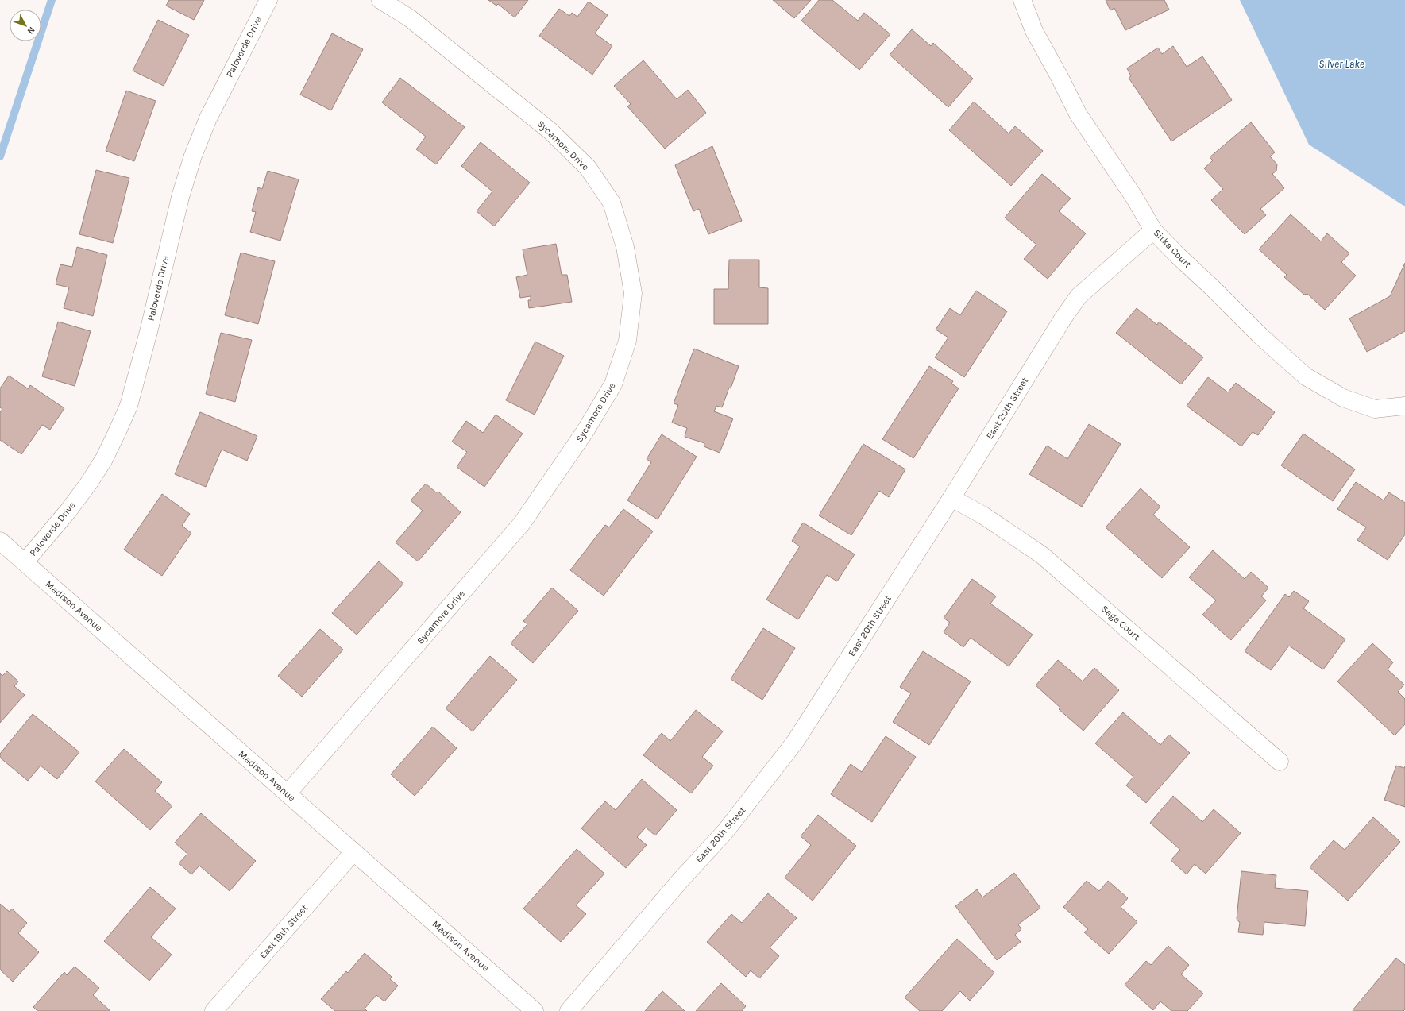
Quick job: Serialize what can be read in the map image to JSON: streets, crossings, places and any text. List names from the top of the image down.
{
  "streets": {
    "street": [
      "Paloverde Drive",
      "Sycamore Drive",
      "Sitka Court",
      "East 20th Street",
      "Madison Avenue",
      "Sage Court",
      "East 19th Street"
    ]
  },
  "crossings": [
    ["Paloverde Drive", "Madison Avenue"],
    ["Sycamore Drive", "Madison Avenue"],
    ["Sitka Court", "East 20th Street"],
    ["East 20th Street", "Sage Court"],
    ["Madison Avenue", "East 19th Street"]
  ],
  "water": ["Silver Lake"],
  "north": "bottom right"
}
